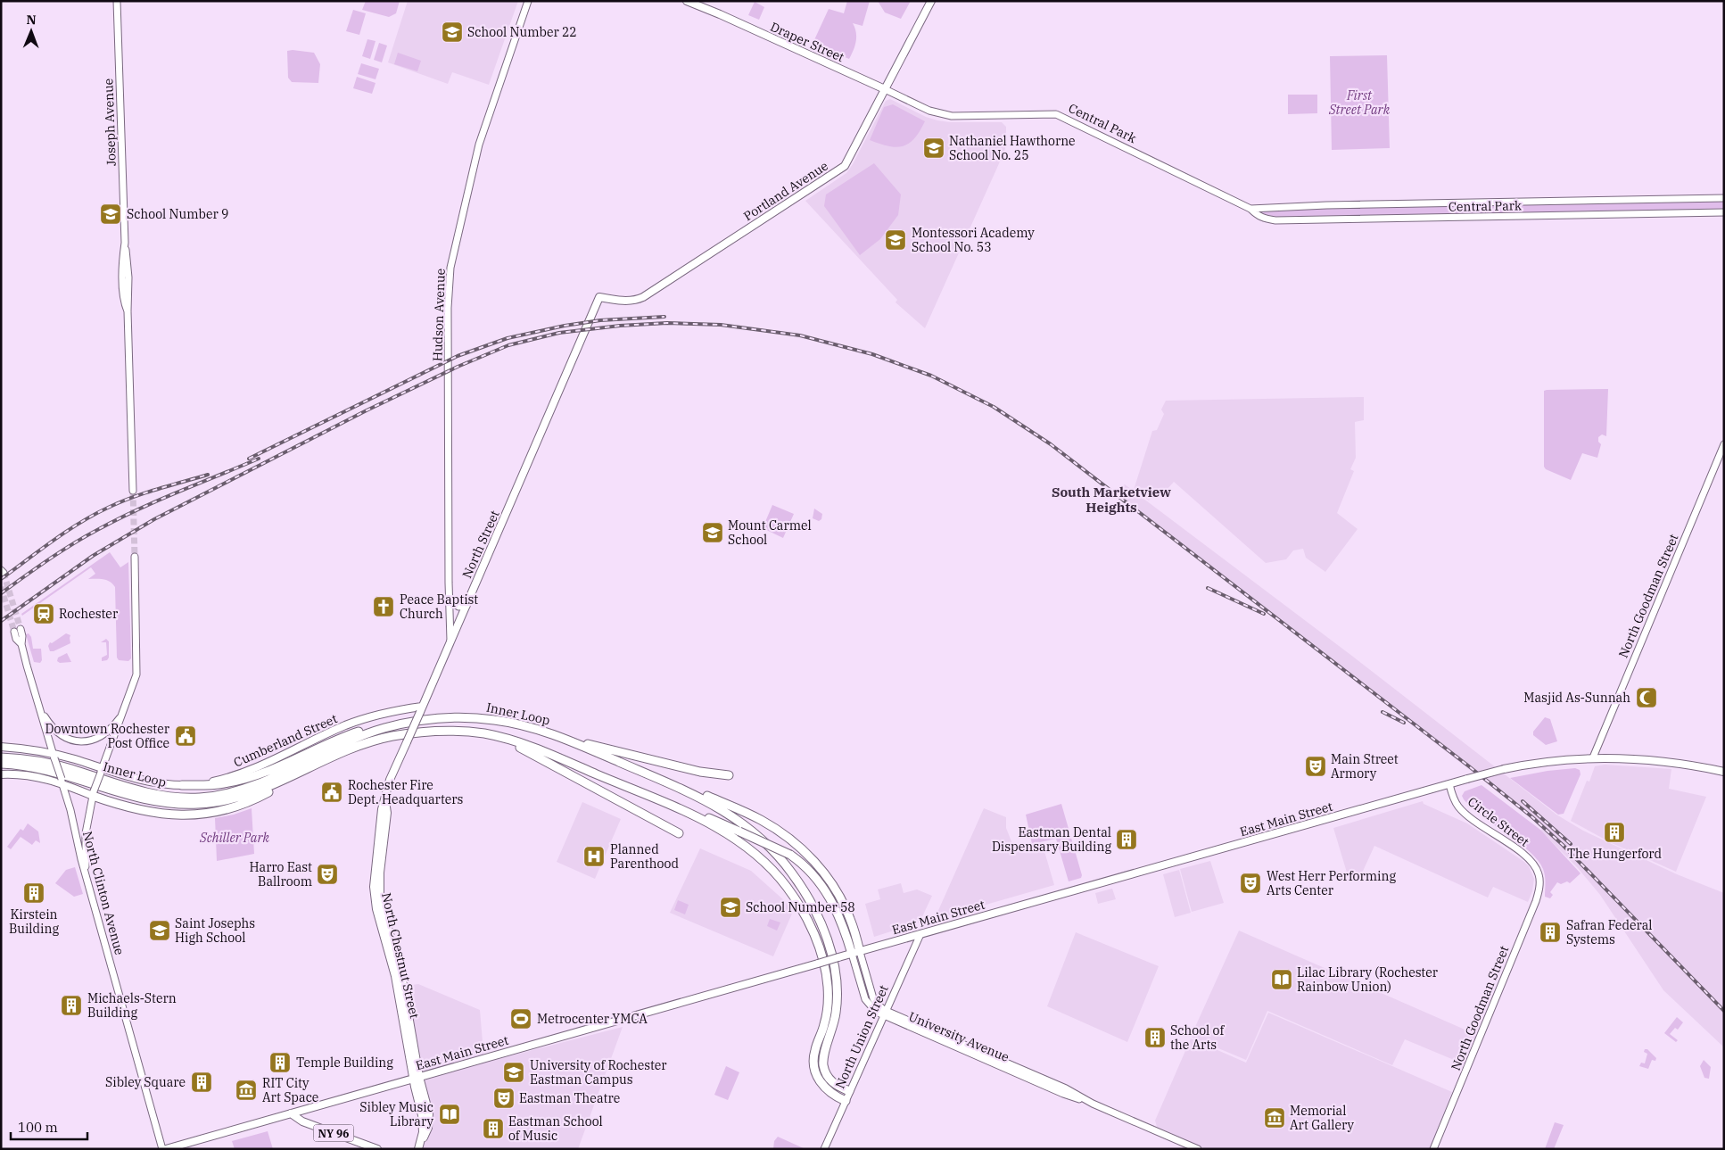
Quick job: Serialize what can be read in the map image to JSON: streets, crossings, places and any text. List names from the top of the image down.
{
  "streets": {
    "highway": ["Inner Loop"],
    "main road": [
      "Draper Street",
      "Joseph Avenue",
      "Central Park",
      "Portland Avenue",
      "Hudson Avenue",
      "North Street",
      "North Goodman Street",
      "Cumberland Street",
      "East Main Street",
      "Circle Street",
      "North Clinton Avenue",
      "North Chestnut Street",
      "North Union Street",
      "University Avenue",
      "NY 96"
    ]
  },
  "crossings": [
    ["Draper Street", "Central Park"],
    ["Draper Street", "Portland Avenue"],
    ["Central Park", "Portland Avenue"],
    ["Portland Avenue", "North Street"],
    ["Hudson Avenue", "North Street"],
    ["North Street", "Cumberland Street"],
    ["North Street", "North Chestnut Street"],
    ["North Goodman Street", "East Main Street"],
    ["North Goodman Street", "Circle Street"],
    ["Inner Loop", "North Union Street"],
    ["Cumberland Street", "North Clinton Avenue"],
    ["East Main Street", "Circle Street"],
    ["East Main Street", "North Clinton Avenue"],
    ["East Main Street", "North Chestnut Street"],
    ["East Main Street", "North Union Street"],
    ["East Main Street", "University Avenue"],
    ["East Main Street", "NY 96"],
    ["North Union Street", "University Avenue"]
  ],
  "districts": ["South Marketview Heights"],
  "parks": ["First Street Park", "Schiller Park"],
  "places": {
    "school or university": [
      "School Number 22",
      "Nathaniel Hawthorne School No. 25",
      "School Number 9",
      "Montessori Academy School No. 53",
      "Mount Carmel School",
      "School Number 58",
      "Saint Josephs High School",
      "University of Rochester Eastman Campus"
    ],
    "church": ["Peace Baptist Church"],
    "station": ["Rochester"],
    "mosque": ["Masjid As-Sunnah"],
    "public building": ["Downtown Rochester Post Office", "Rochester Fire Dept. Headquarters"],
    "theatre": [
      "Main Street Armory",
      "Harro East Ballroom",
      "West Herr Performing Arts Center",
      "Eastman Theatre"
    ],
    "building": [
      "The Hungerford",
      "Eastman Dental Dispensary Building",
      "Kirstein Building",
      "Safran Federal Systems",
      "Michaels-Stern Building",
      "School of the Arts",
      "Temple Building",
      "Sibley Square",
      "Eastman School of Music"
    ],
    "hospital": ["Planned Parenthood"],
    "library": ["Lilac Library (Rochester Rainbow Union)", "Sibley Music Library"],
    "sports": ["Metrocenter YMCA"],
    "museum": ["RIT City Art Space", "Memorial Art Gallery"]
  },
  "scale_bar": "100 m",
  "north": "top"
}
